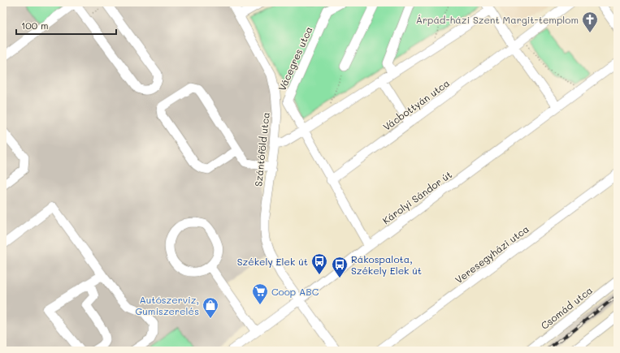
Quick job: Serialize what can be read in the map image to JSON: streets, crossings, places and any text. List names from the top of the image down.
{
  "streets": {
    "street": [
      "Vácegres utca",
      "Vácbottyán utca",
      "Szántóföld utca",
      "Károlyi Sándor út",
      "Veresegyházi utca",
      "Csomád utca"
    ]
  },
  "crossings": [
    ["Szántóföld utca", "Károlyi Sándor út"]
  ],
  "places": {
    "church": ["Árpád-házi Szent Margit-templom"],
    "bus stop": ["Székely Elek út", "Rákospalota, Székely Elek út"],
    "supermarket": ["Coop ABC"],
    "shop": ["Autószerviz, Gumiszerelés"]
  },
  "scale_bar": "100 m"
}
